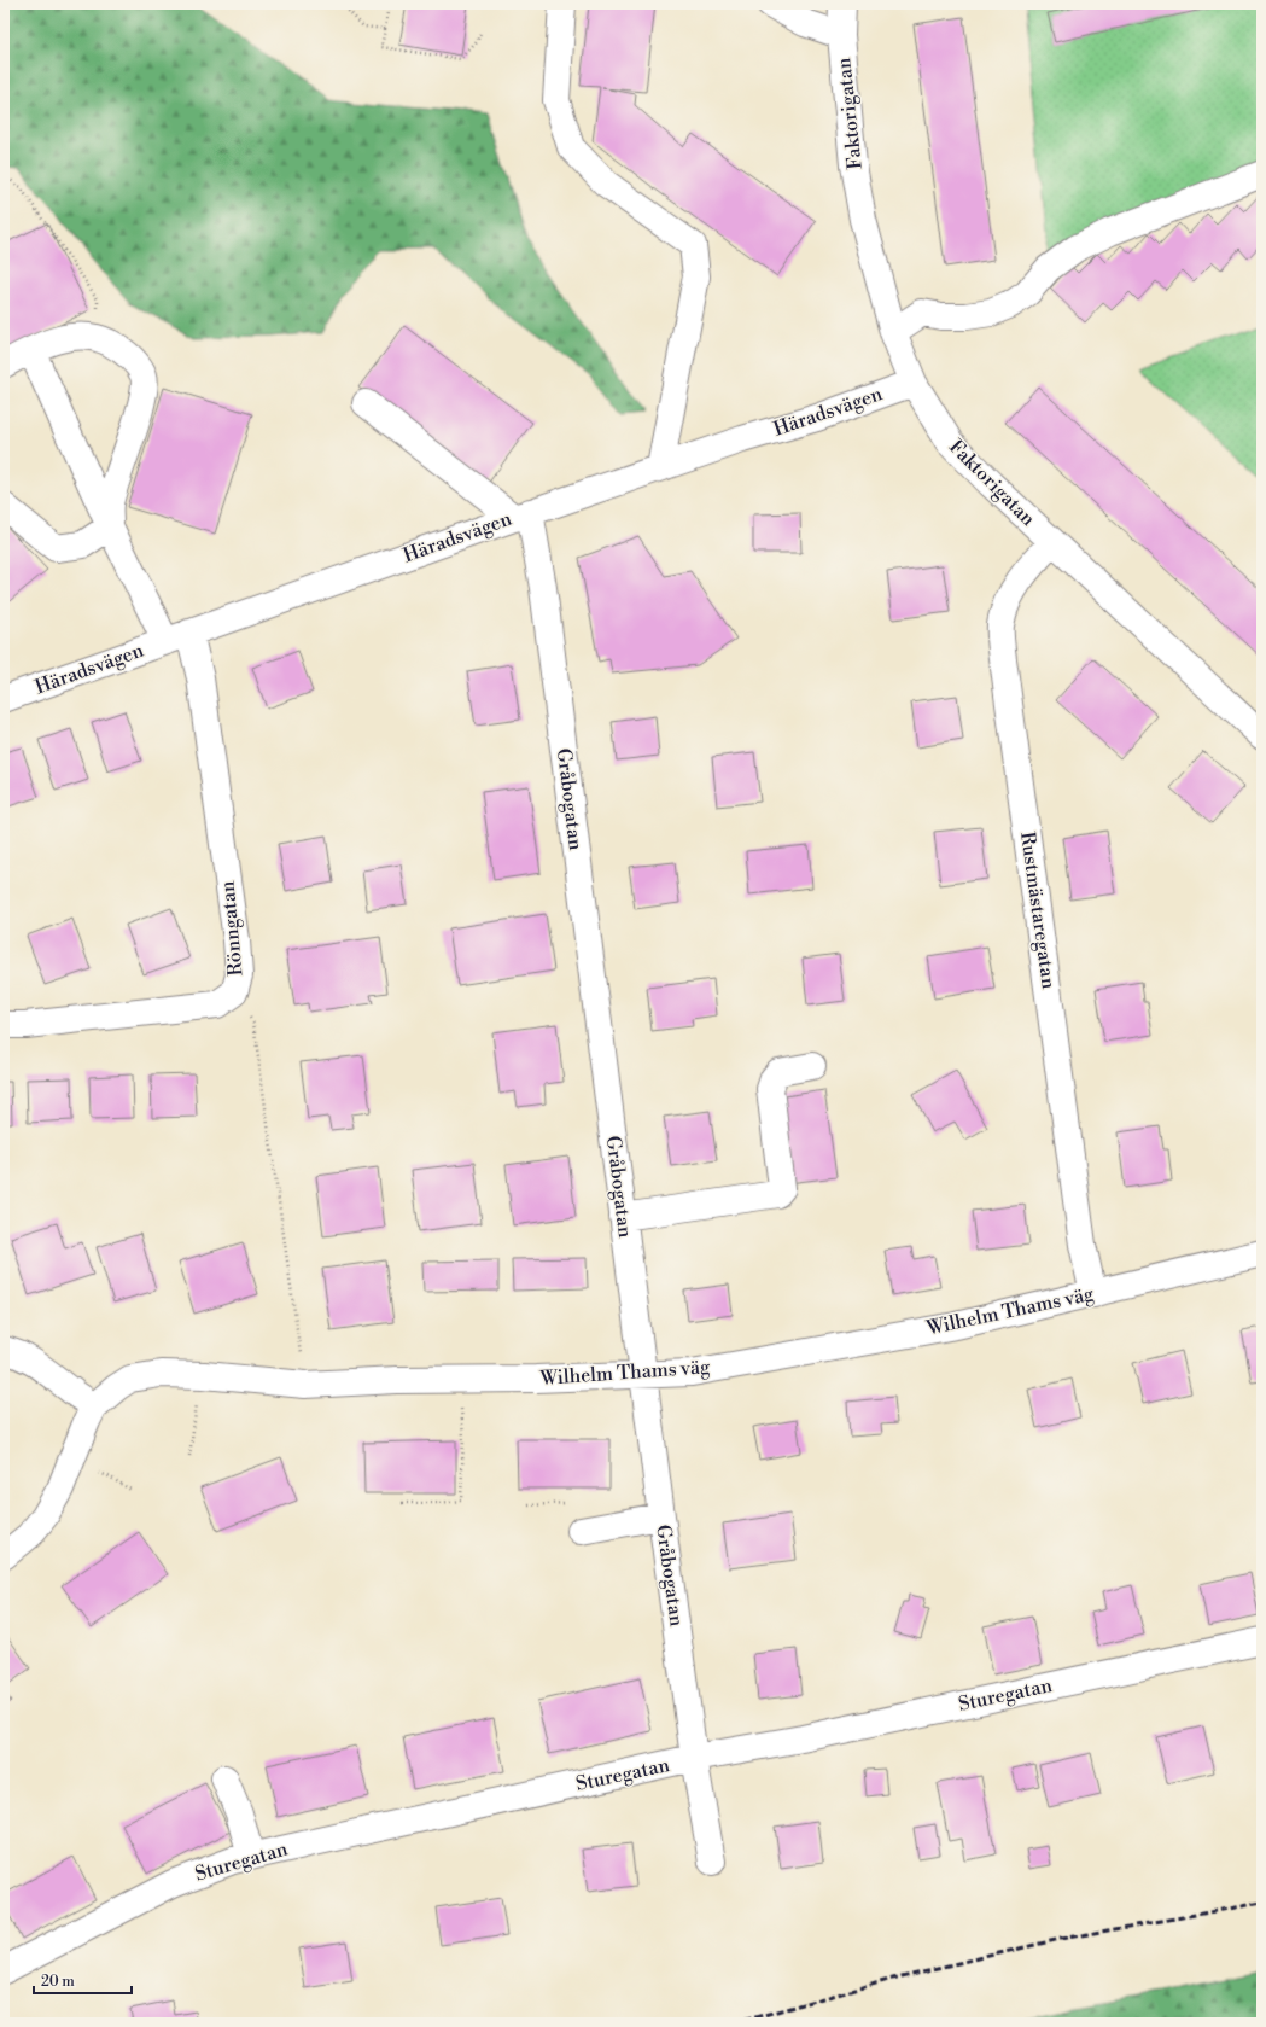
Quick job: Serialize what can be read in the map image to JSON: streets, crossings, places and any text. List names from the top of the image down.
{
  "streets": {
    "street": [
      "Faktorigatan",
      "Häradsvägen",
      "Gråbogatan",
      "Rustmästaregatan",
      "Rönngatan",
      "Wilhelm Thams väg",
      "Sturegatan"
    ]
  },
  "crossings": [
    ["Faktorigatan", "Häradsvägen"],
    ["Faktorigatan", "Rustmästaregatan"],
    ["Häradsvägen", "Gråbogatan"],
    ["Häradsvägen", "Rönngatan"],
    ["Gråbogatan", "Wilhelm Thams väg"],
    ["Gråbogatan", "Sturegatan"],
    ["Rustmästaregatan", "Wilhelm Thams väg"]
  ],
  "scale_bar": "20 m"
}
